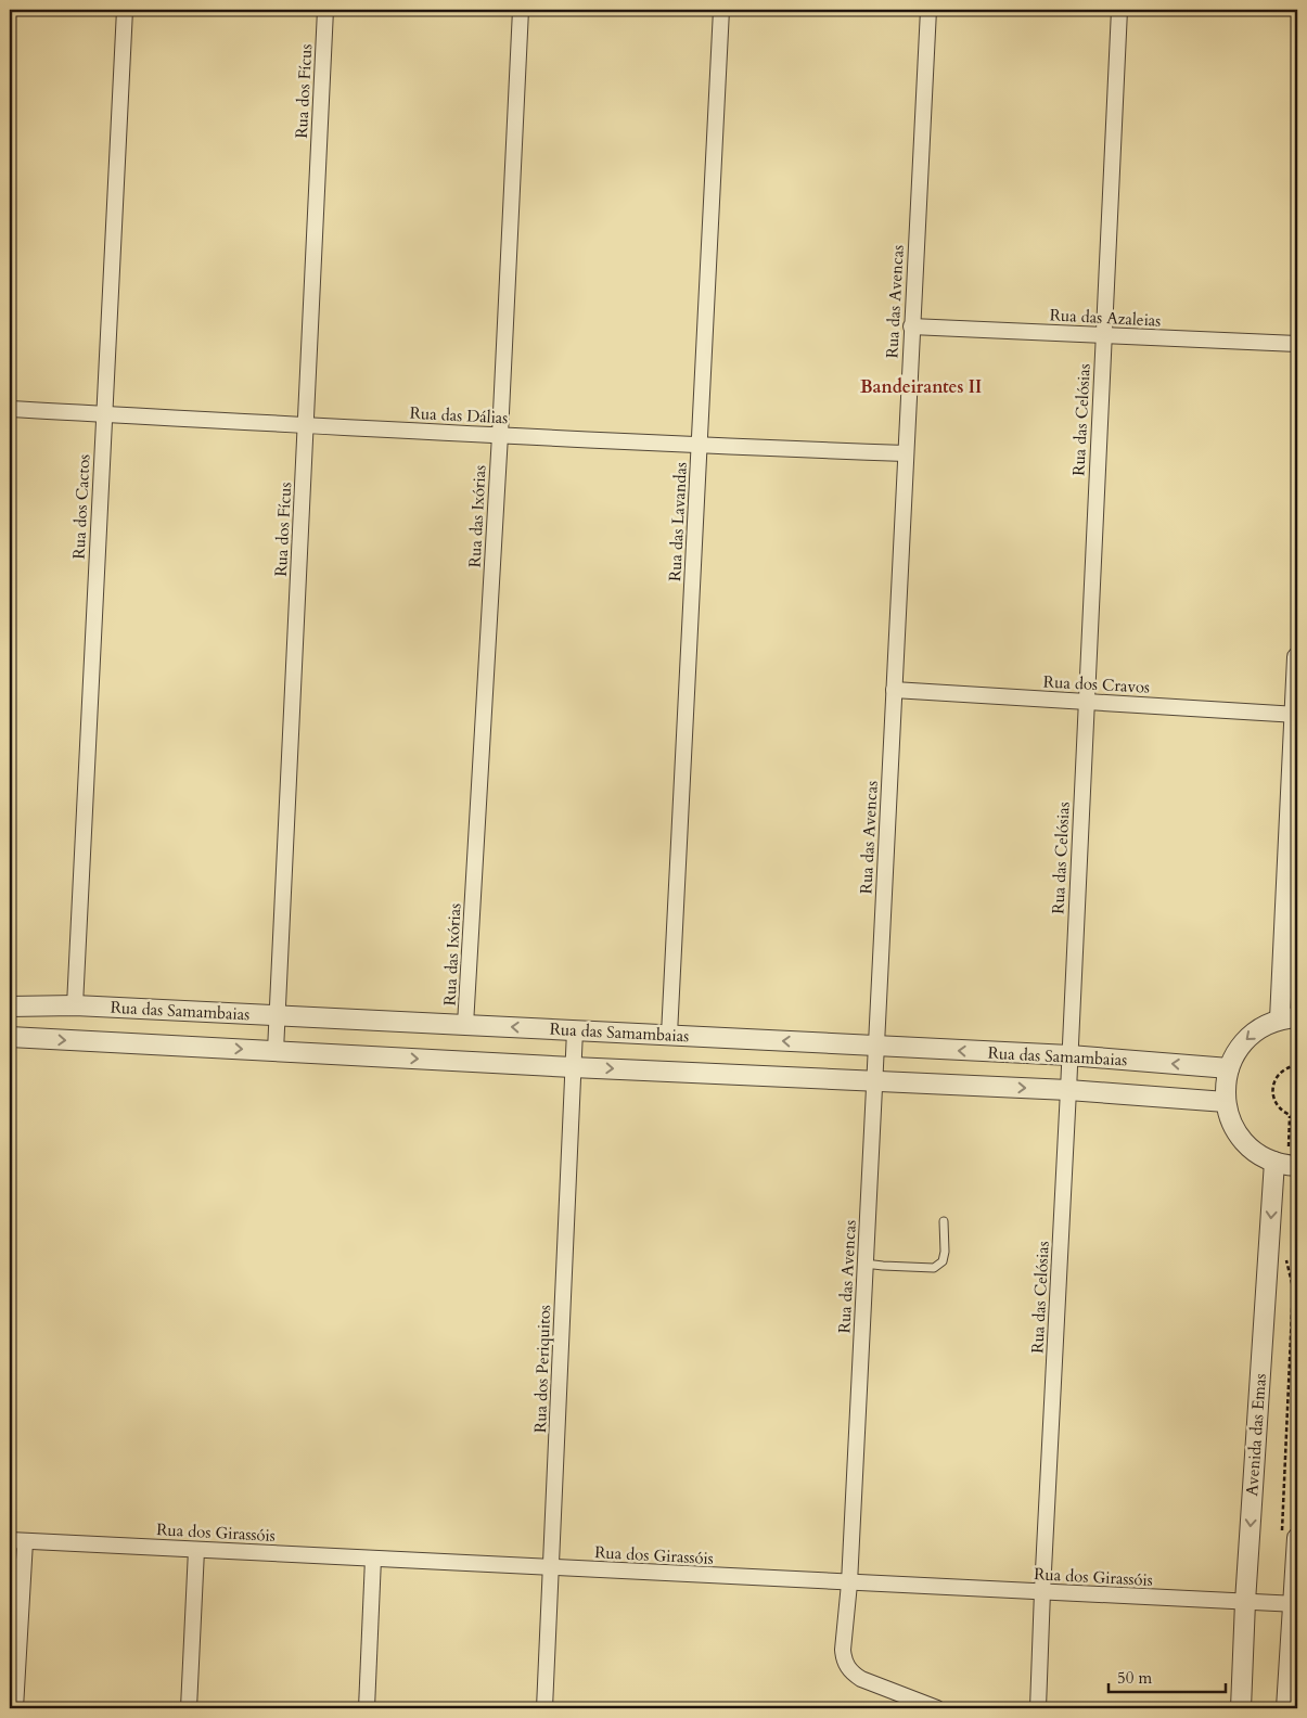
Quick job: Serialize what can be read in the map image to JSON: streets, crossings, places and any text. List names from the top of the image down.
{
  "streets": {
    "street": [
      "Rua dos Fícus",
      "Rua das Avencas",
      "Rua das Azaleias",
      "Rua das Dálias",
      "Rua das Celósias",
      "Rua dos Cactos",
      "Rua das Ixórias",
      "Rua das Lavandas",
      "Rua dos Cravos",
      "Rua das Samambaias",
      "Rua dos Periquitos",
      "Avenida das Emas",
      "Rua dos Girassóis"
    ]
  },
  "crossings": [
    ["Rua dos Fícus", "Rua das Dálias"],
    ["Rua dos Fícus", "Rua das Samambaias"],
    ["Rua das Avencas", "Rua das Azaleias"],
    ["Rua das Avencas", "Rua das Dálias"],
    ["Rua das Avencas", "Rua dos Cravos"],
    ["Rua das Avencas", "Rua das Samambaias"],
    ["Rua das Avencas", "Rua dos Girassóis"],
    ["Rua das Azaleias", "Rua das Celósias"],
    ["Rua das Dálias", "Rua dos Cactos"],
    ["Rua das Dálias", "Rua das Ixórias"],
    ["Rua das Dálias", "Rua das Lavandas"],
    ["Rua das Celósias", "Rua dos Cravos"],
    ["Rua das Celósias", "Rua das Samambaias"],
    ["Rua das Celósias", "Rua dos Girassóis"],
    ["Rua dos Cactos", "Rua das Samambaias"],
    ["Rua das Ixórias", "Rua das Samambaias"],
    ["Rua das Lavandas", "Rua das Samambaias"],
    ["Rua das Samambaias", "Rua dos Periquitos"],
    ["Rua dos Periquitos", "Rua dos Girassóis"],
    ["Avenida das Emas", "Rua dos Girassóis"]
  ],
  "one_way": ["Avenida das Emas"],
  "districts": ["Bandeirantes II"],
  "scale_bar": "50 m"
}
